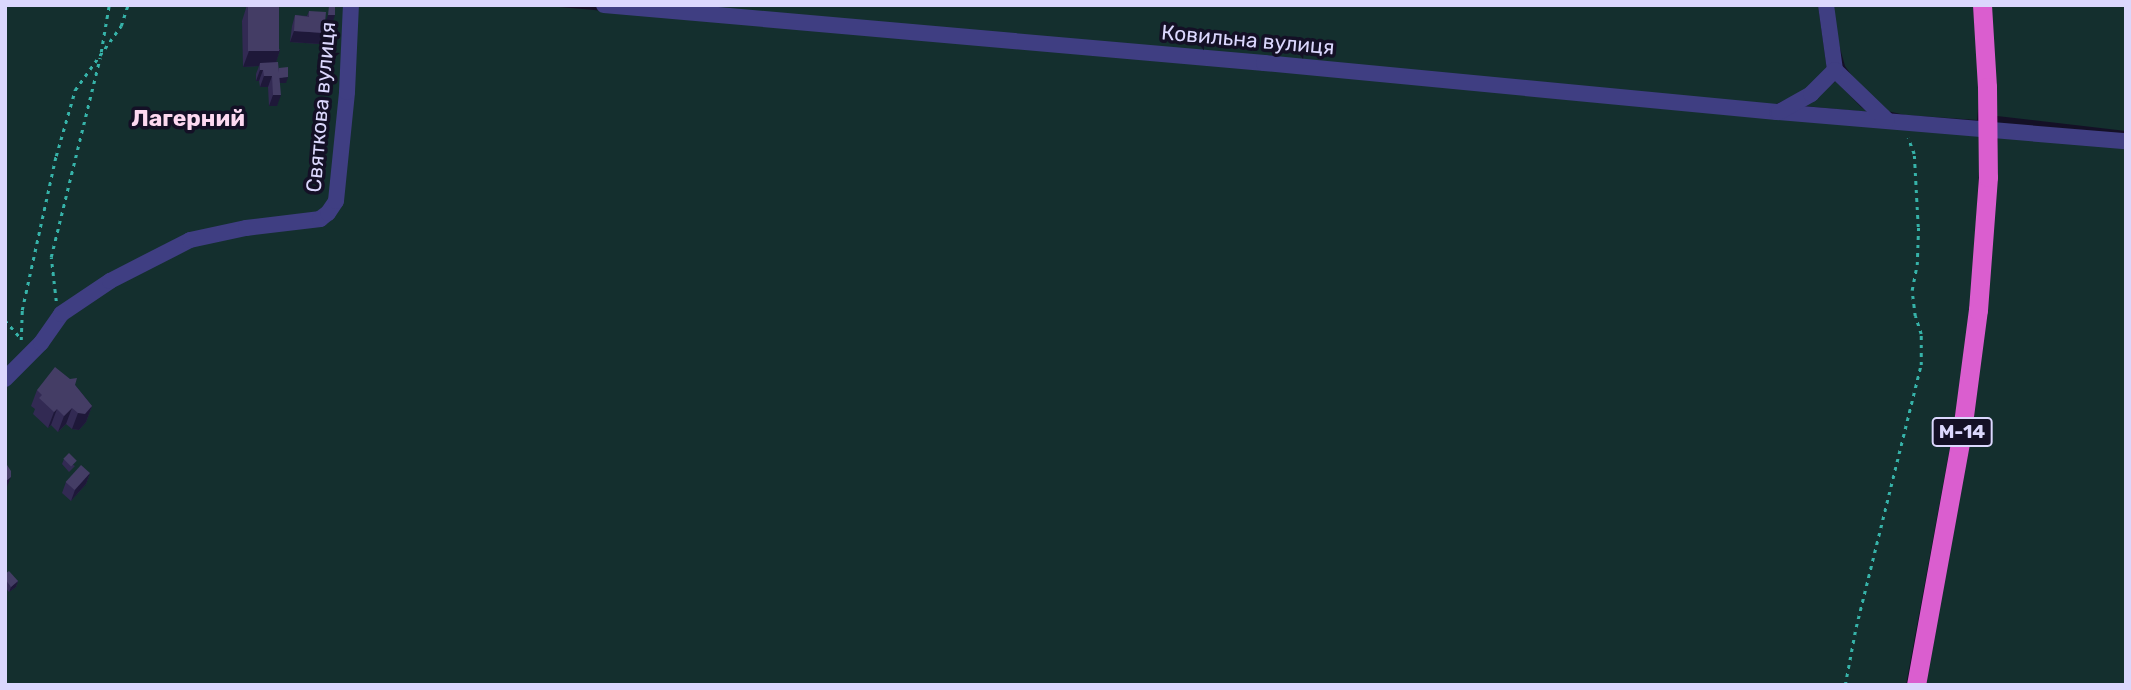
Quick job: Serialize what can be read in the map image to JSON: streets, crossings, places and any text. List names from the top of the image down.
{
  "streets": {
    "highway": ["М-14"],
    "street": ["Ковильна вулиця", "Святкова вулиця"]
  },
  "districts": ["Лагерний"]
}
